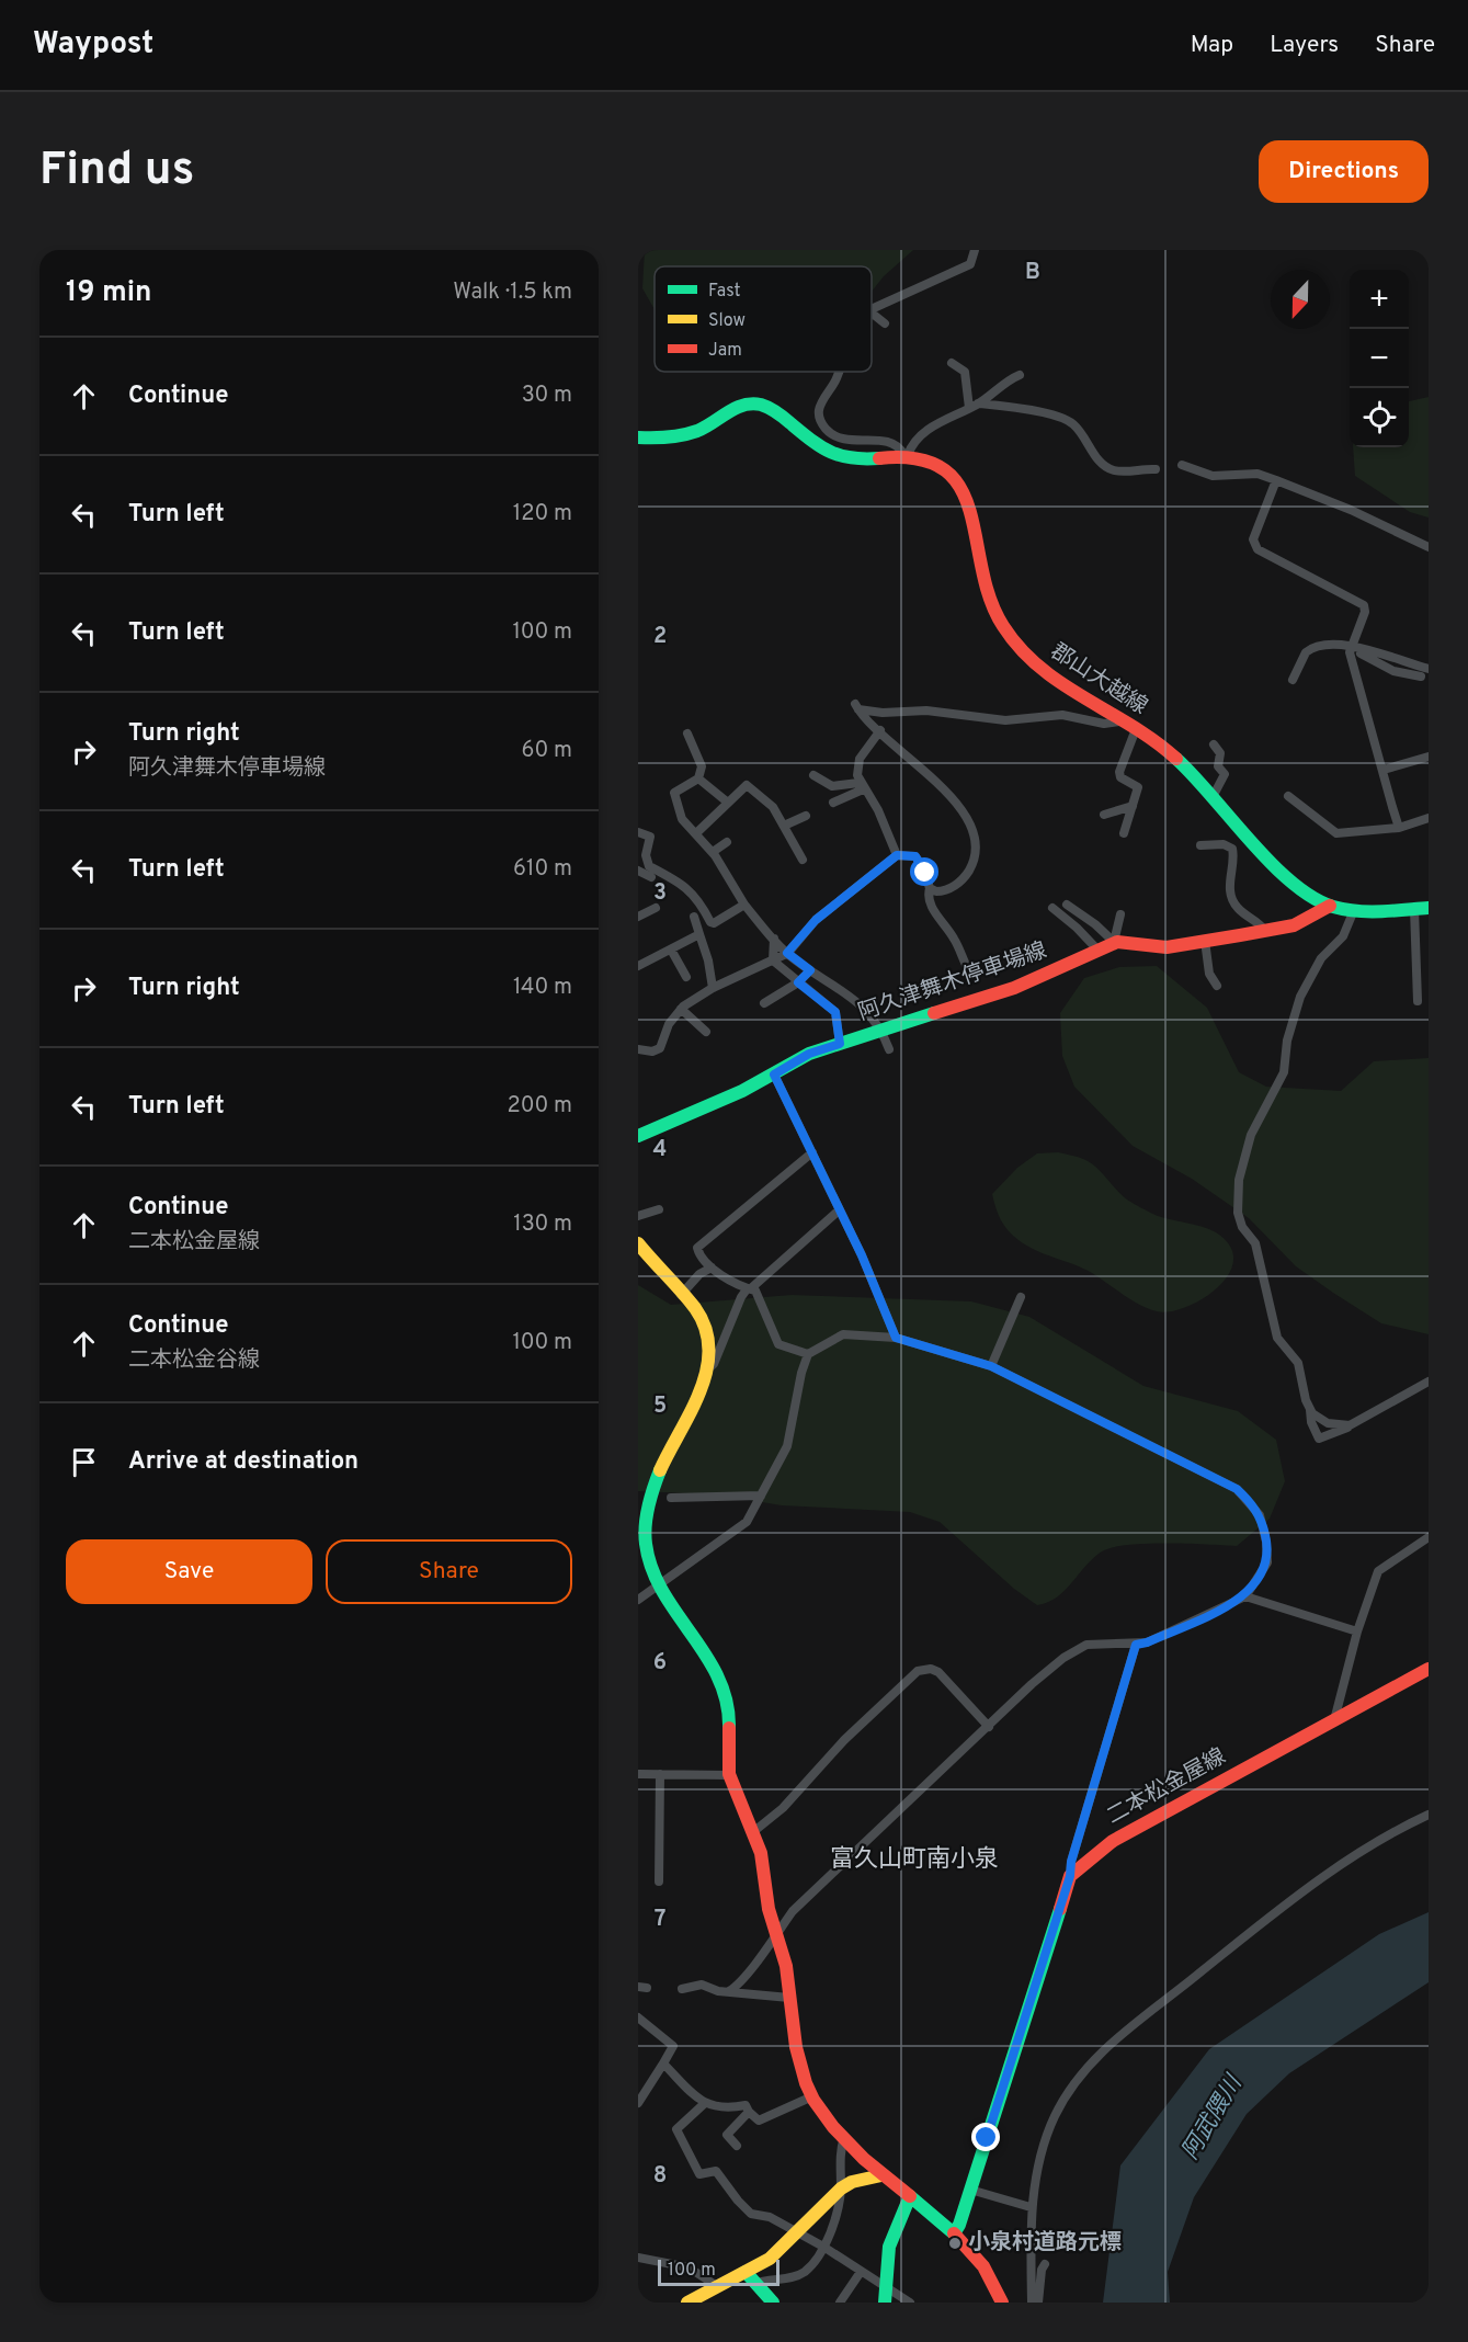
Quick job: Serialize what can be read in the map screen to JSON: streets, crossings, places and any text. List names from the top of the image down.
{
  "streets": {
    "main road": ["郡山大越線", "阿久津舞木停車場線", "二本松金屋線"]
  },
  "crossings": [
    ["郡山大越線", "阿久津舞木停車場線"]
  ],
  "districts": ["富久山町南小泉"],
  "water": ["阿武隈川"],
  "places": ["小泉村道路元標"],
  "legend": ["Fast", "Slow", "Jam"],
  "scale_bar": "100 m",
  "north": "bottom",
  "page": {
    "header": "Waypost",
    "nav": ["Map", "Layers", "Share"],
    "buttons": [
      "Directions",
      ["Save", "Share"]
    ],
    "title": "Find us",
    "heading": ["19 min", "Walk · 1.5 km"],
    "map_buttons": ["+", "−"],
    "list": [
      ["Continue", "30 m"],
      ["Turn left", "120 m"],
      ["Turn left", "100 m"],
      ["Turn right", "阿久津舞木停車場線", "60 m"],
      ["Turn left", "610 m"],
      ["Turn right", "140 m"],
      ["Turn left", "200 m"],
      ["Continue", "二本松金屋線", "130 m"],
      ["Continue", "二本松金谷線", "100 m"],
      "Arrive at destination"
    ],
    "scale": "100 m"
  },
  "grid": {
    "columns": ["B"],
    "rows": [
      "2",
      "3",
      "4",
      "5",
      "6",
      "7",
      "8"
    ]
  }
}
